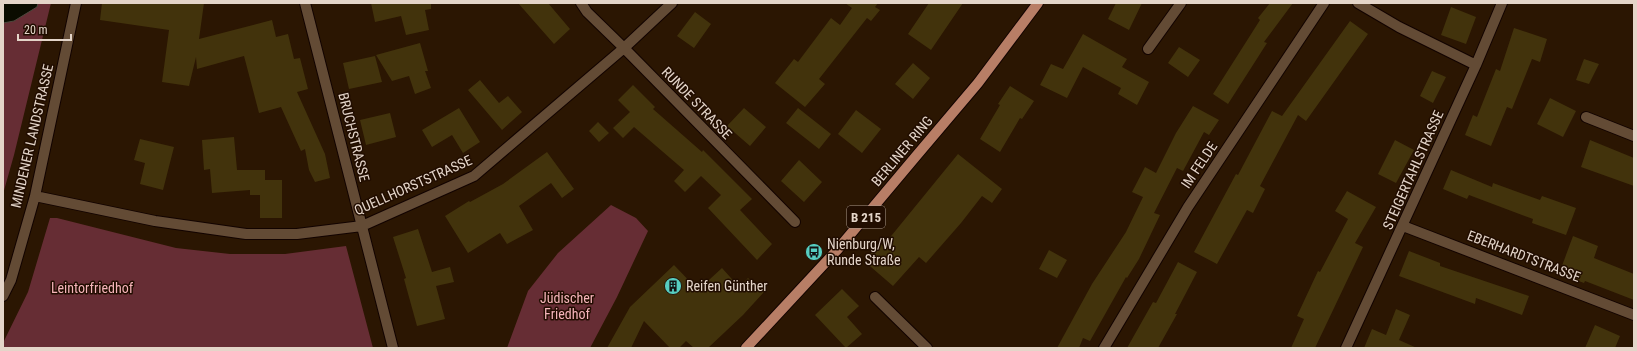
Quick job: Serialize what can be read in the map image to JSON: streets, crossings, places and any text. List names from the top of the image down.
{
  "streets": {
    "main road": ["BERLINER RING", "B 215"],
    "street": [
      "RUNDE STRASSE",
      "MINDENER LANDSTRASSE",
      "BRUCHSTRASSE",
      "IM FELDE",
      "STEIGERTAHLSTRASSE",
      "QUELLHORSTSTRASSE",
      "EBERHARDTSTRASSE"
    ]
  },
  "crossings": [
    ["RUNDE STRASSE", "QUELLHORSTSTRASSE"],
    ["MINDENER LANDSTRASSE", "QUELLHORSTSTRASSE"],
    ["BRUCHSTRASSE", "QUELLHORSTSTRASSE"],
    ["STEIGERTAHLSTRASSE", "EBERHARDTSTRASSE"]
  ],
  "parks": ["Leintorfriedhof", "Jüdischer Friedhof"],
  "places": {
    "bus stop": ["Nienburg/W, Runde Straße"],
    "building": ["Reifen Günther"]
  },
  "scale_bar": "20 m"
}
